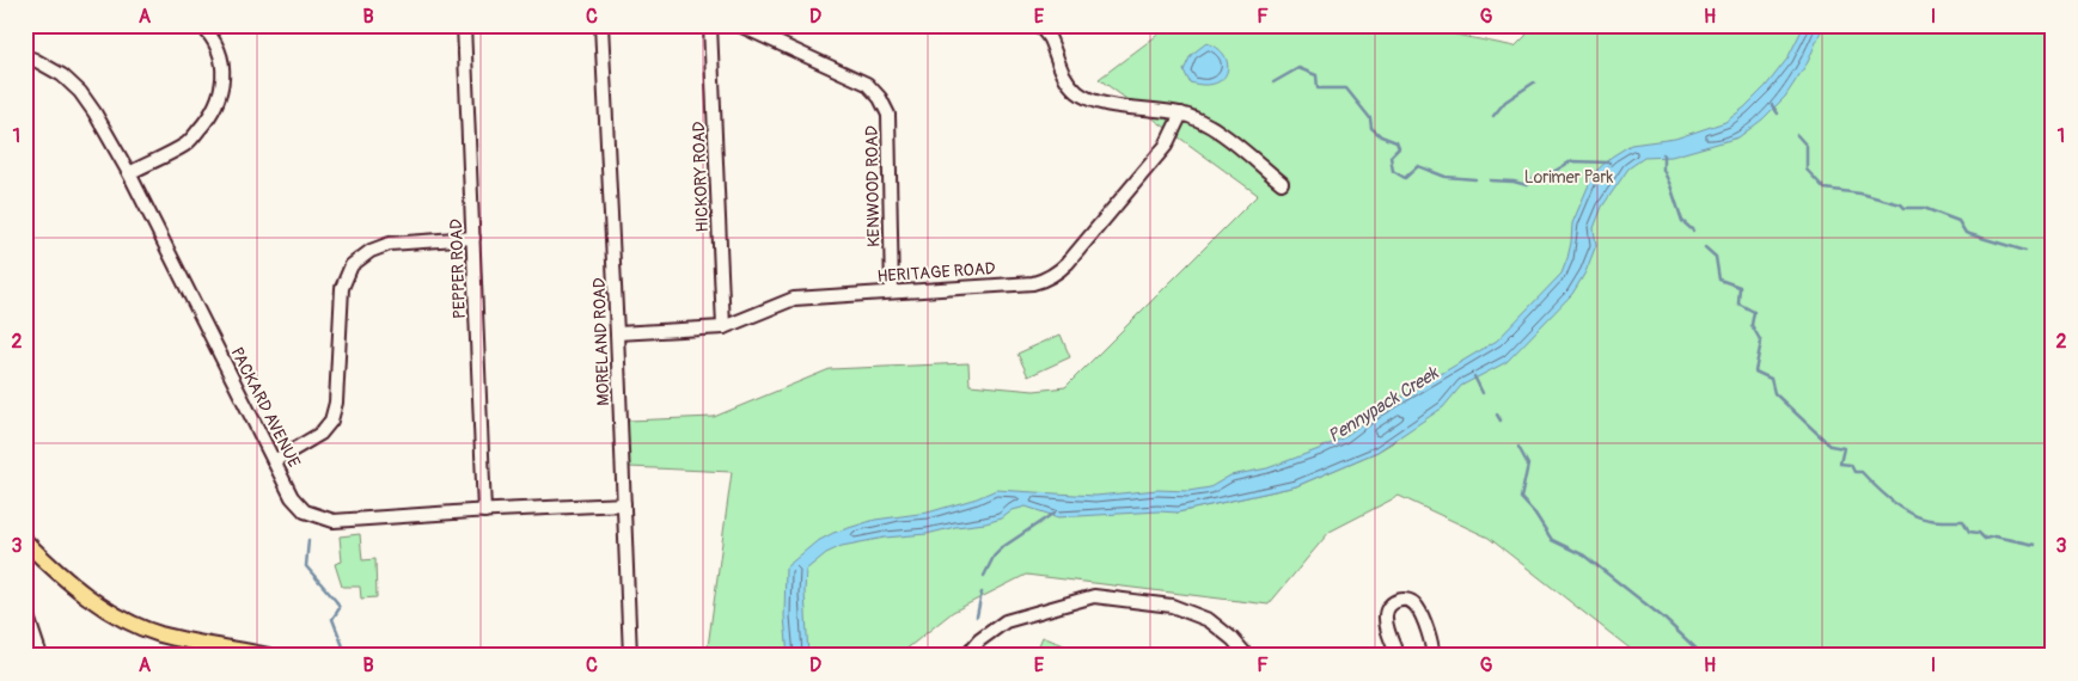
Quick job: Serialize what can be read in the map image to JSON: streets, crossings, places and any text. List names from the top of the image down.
{
  "streets": {
    "street": [
      "HICKORY ROAD",
      "KENWOOD ROAD",
      "PEPPER ROAD",
      "HERITAGE ROAD",
      "MORELAND ROAD",
      "PACKARD AVENUE"
    ]
  },
  "crossings": [
    ["HICKORY ROAD", "HERITAGE ROAD"],
    ["KENWOOD ROAD", "HERITAGE ROAD"],
    ["PEPPER ROAD", "PACKARD AVENUE"],
    ["HERITAGE ROAD", "MORELAND ROAD"],
    ["MORELAND ROAD", "PACKARD AVENUE"]
  ],
  "water": ["Pennypack Creek"],
  "parks": ["Lorimer Park"],
  "grid": {
    "columns": [
      "A",
      "B",
      "C",
      "D",
      "E",
      "F",
      "G",
      "H",
      "I"
    ],
    "rows": ["1", "2", "3"]
  }
}
